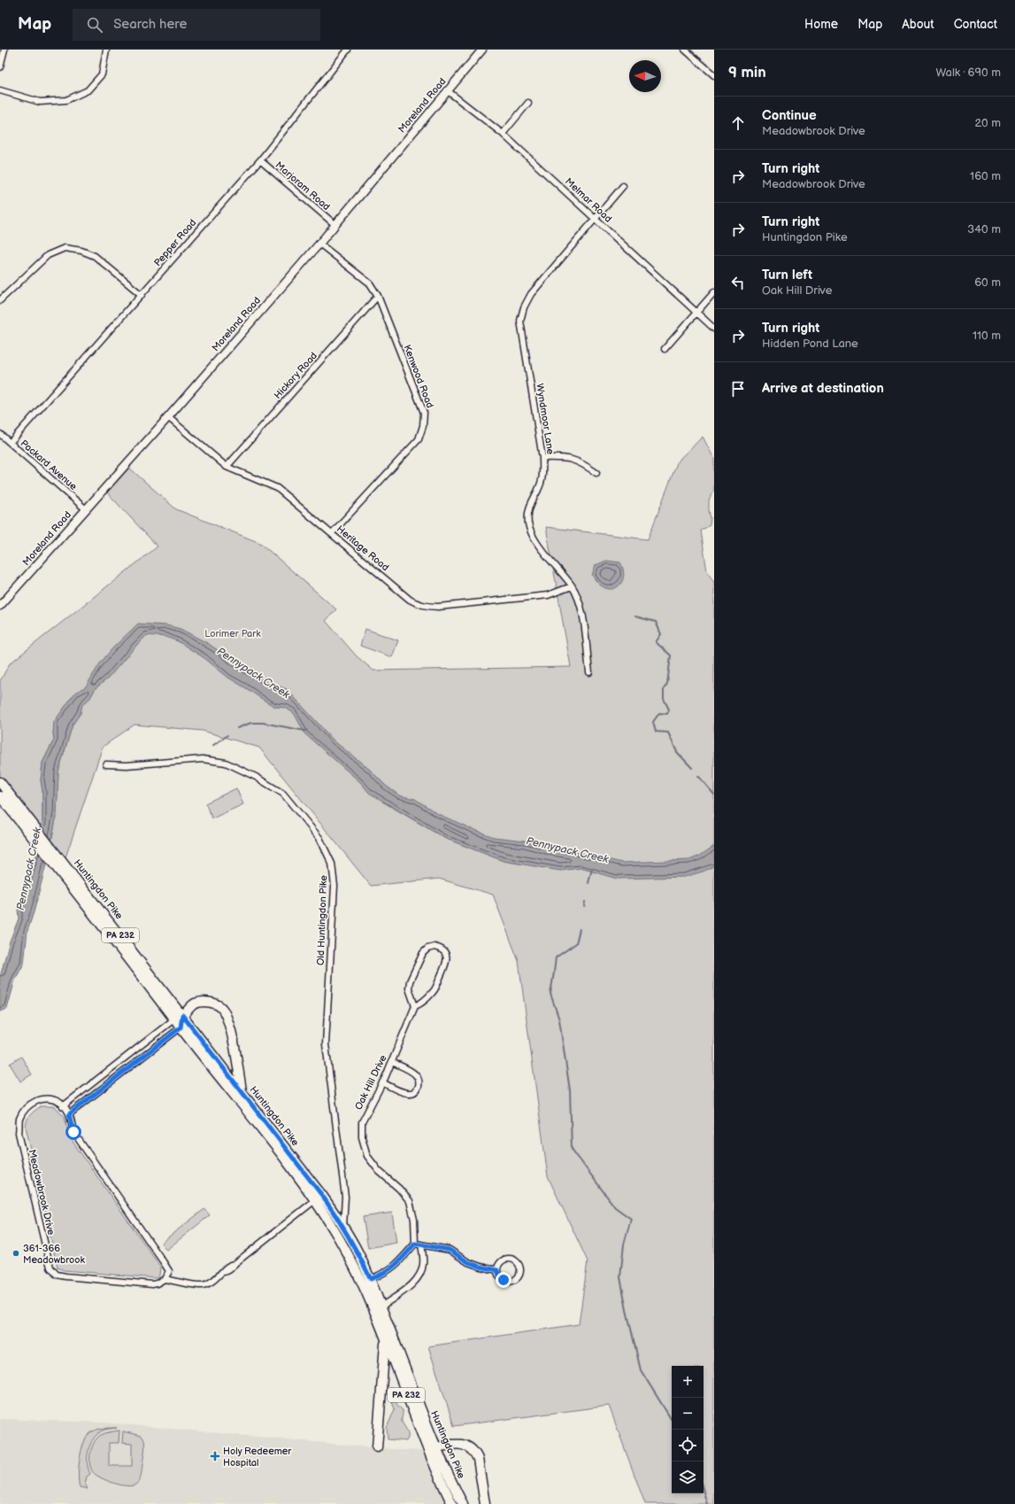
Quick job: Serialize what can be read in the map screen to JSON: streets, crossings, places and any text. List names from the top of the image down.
{
  "streets": {
    "main road": ["Huntingdon Pike", "PA 232"],
    "street": [
      "Moreland Road",
      "Marjoram Road",
      "Melmar Road",
      "Pepper Road",
      "Hickory Road",
      "Kenwood Road",
      "Wyndmoor Lane",
      "Packard Avenue",
      "Heritage Road",
      "Old Huntingdon Pike",
      "Oak Hill Drive",
      "Meadowbrook Drive"
    ]
  },
  "crossings": [
    ["Moreland Road", "Marjoram Road"],
    ["Moreland Road", "Melmar Road"],
    ["Moreland Road", "Kenwood Road"],
    ["Moreland Road", "Packard Avenue"],
    ["Moreland Road", "Heritage Road"],
    ["Marjoram Road", "Pepper Road"],
    ["Melmar Road", "Wyndmoor Lane"],
    ["Pepper Road", "Packard Avenue"],
    ["Hickory Road", "Kenwood Road"],
    ["Hickory Road", "Heritage Road"],
    ["Kenwood Road", "Heritage Road"],
    ["Wyndmoor Lane", "Heritage Road"],
    ["Huntingdon Pike", "Old Huntingdon Pike"],
    ["Huntingdon Pike", "Oak Hill Drive"],
    ["Huntingdon Pike", "Meadowbrook Drive"]
  ],
  "water": ["Pennypack Creek"],
  "parks": ["Lorimer Park"],
  "places": {
    "other": ["361-366 Meadowbrook"],
    "health": ["Holy Redeemer Hospital"]
  },
  "north": "left",
  "page": {
    "header": "Map",
    "search": "Search here",
    "nav": [
      "Home",
      "Map",
      "About",
      "Contact"
    ],
    "heading": ["9 min", "Walk · 690 m"],
    "list": [
      ["Continue", "Meadowbrook Drive", "20 m"],
      ["Turn right", "Meadowbrook Drive", "160 m"],
      ["Turn right", "Huntingdon Pike", "340 m"],
      ["Turn left", "Oak Hill Drive", "60 m"],
      ["Turn right", "Hidden Pond Lane", "110 m"],
      "Arrive at destination"
    ],
    "map_buttons": ["+", "−"]
  }
}
